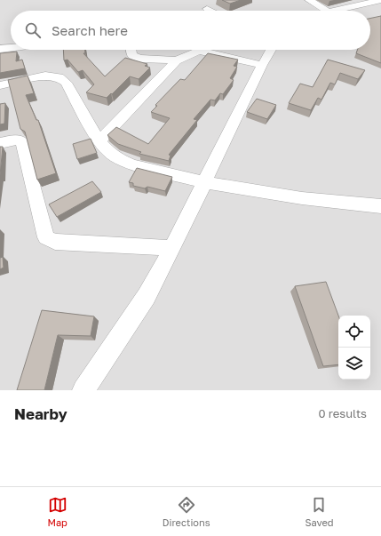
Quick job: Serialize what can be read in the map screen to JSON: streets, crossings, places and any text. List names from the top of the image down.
{
  "page": {
    "search": "Search here",
    "heading": ["Nearby", "0 results"],
    "nav": ["Map", "Directions", "Saved"]
  }
}
